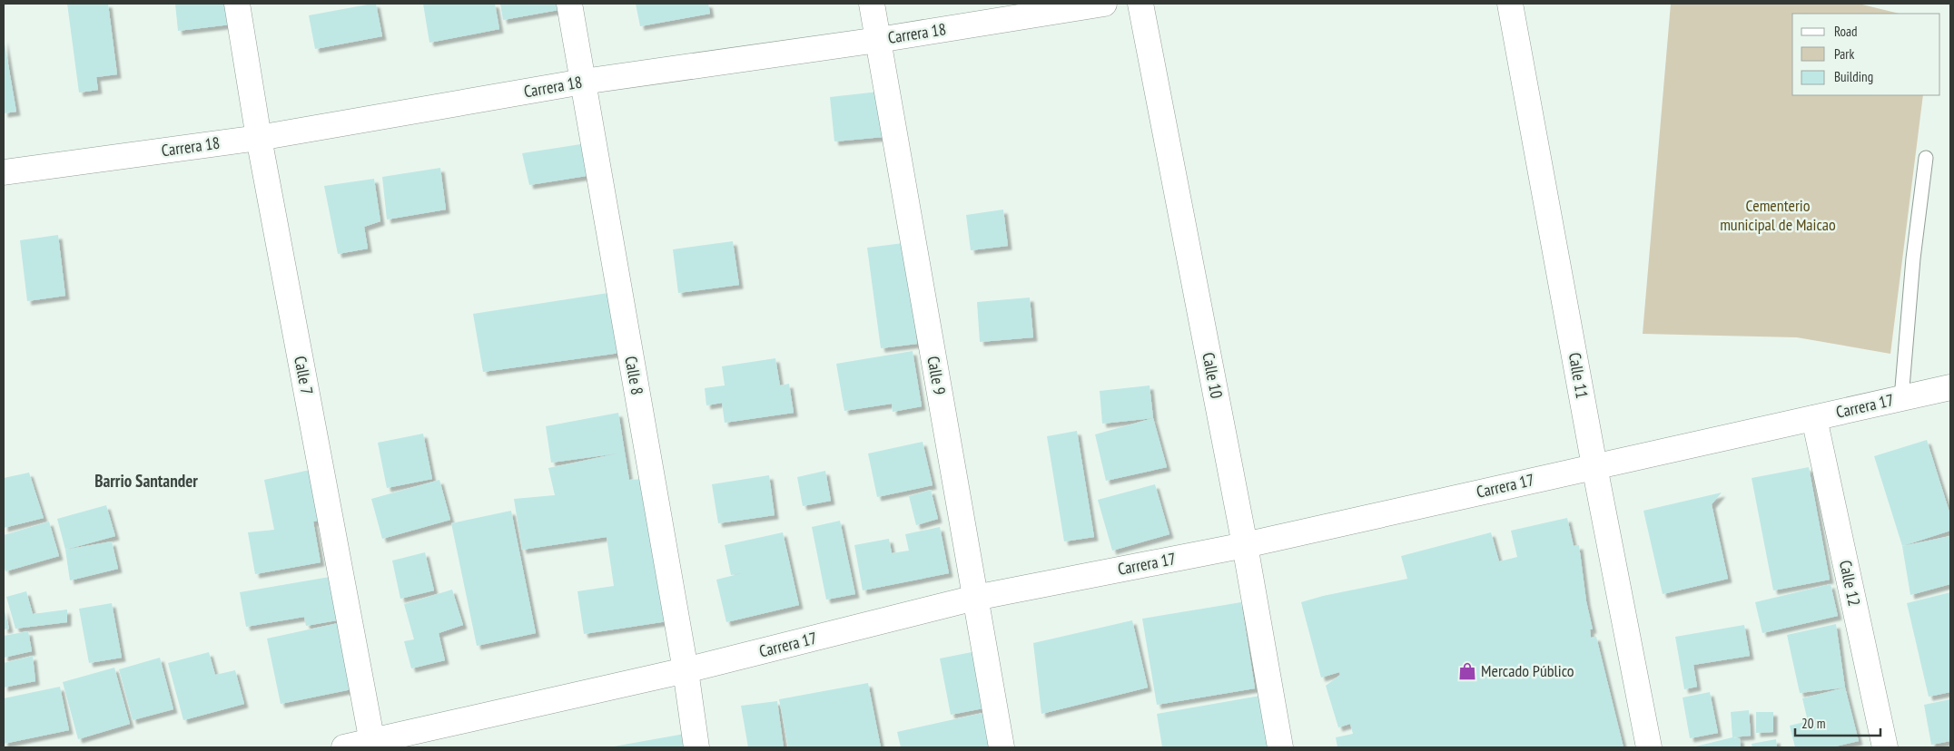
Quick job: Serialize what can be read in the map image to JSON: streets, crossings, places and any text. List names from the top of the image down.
{
  "streets": {
    "street": [
      "Carrera 18",
      "Calle 7",
      "Calle 8",
      "Calle 9",
      "Calle 10",
      "Calle 11",
      "Carrera 17",
      "Calle 12"
    ]
  },
  "crossings": [
    ["Carrera 18", "Calle 7"],
    ["Carrera 18", "Calle 8"],
    ["Carrera 18", "Calle 9"],
    ["Calle 7", "Carrera 17"],
    ["Calle 8", "Carrera 17"],
    ["Calle 9", "Carrera 17"],
    ["Calle 10", "Carrera 17"],
    ["Calle 11", "Carrera 17"],
    ["Carrera 17", "Calle 12"]
  ],
  "districts": ["Barrio Santander"],
  "parks": ["Cementerio municipal de Maicao"],
  "places": {
    "shop": ["Mercado Público"]
  },
  "legend": ["Road", "Park", "Building"],
  "scale_bar": "20 m"
}
